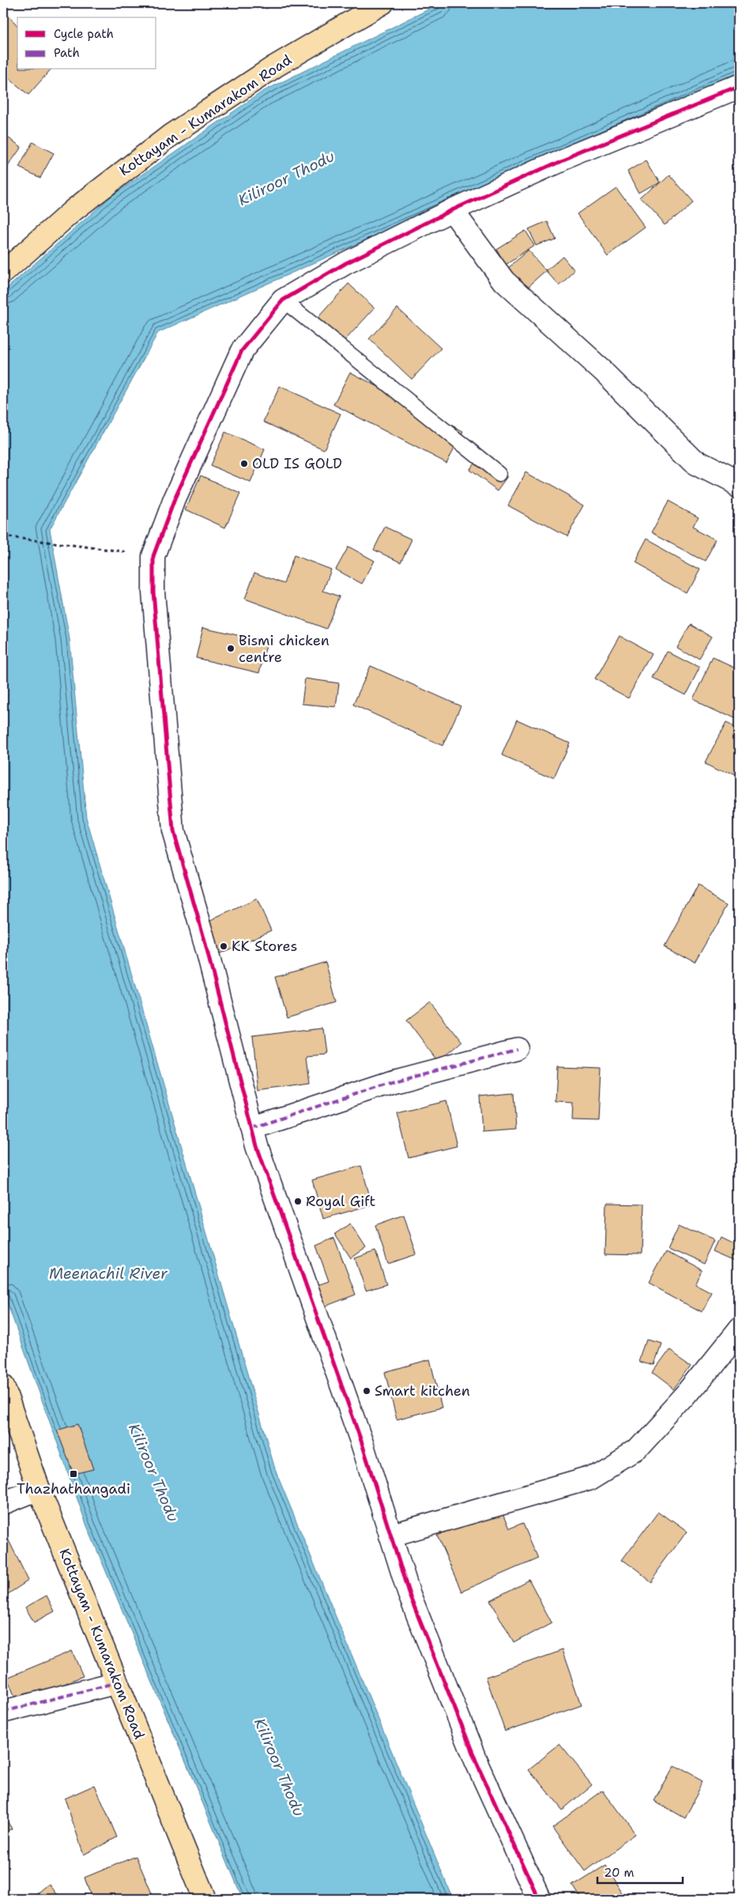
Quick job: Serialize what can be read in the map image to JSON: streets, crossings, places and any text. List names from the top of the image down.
{
  "streets": {
    "main road": ["Kottayam - Kumarakom Road"]
  },
  "water": ["Kiliroor Thodu", "Meenachil River"],
  "places": {
    "other": [
      "OLD IS GOLD",
      "Bismi chicken centre",
      "KK Stores",
      "Royal Gift",
      "Smart kitchen"
    ],
    "transit": ["Thazhathangadi"]
  },
  "legend": ["Cycle path", "Path"],
  "scale_bar": "20 m"
}
